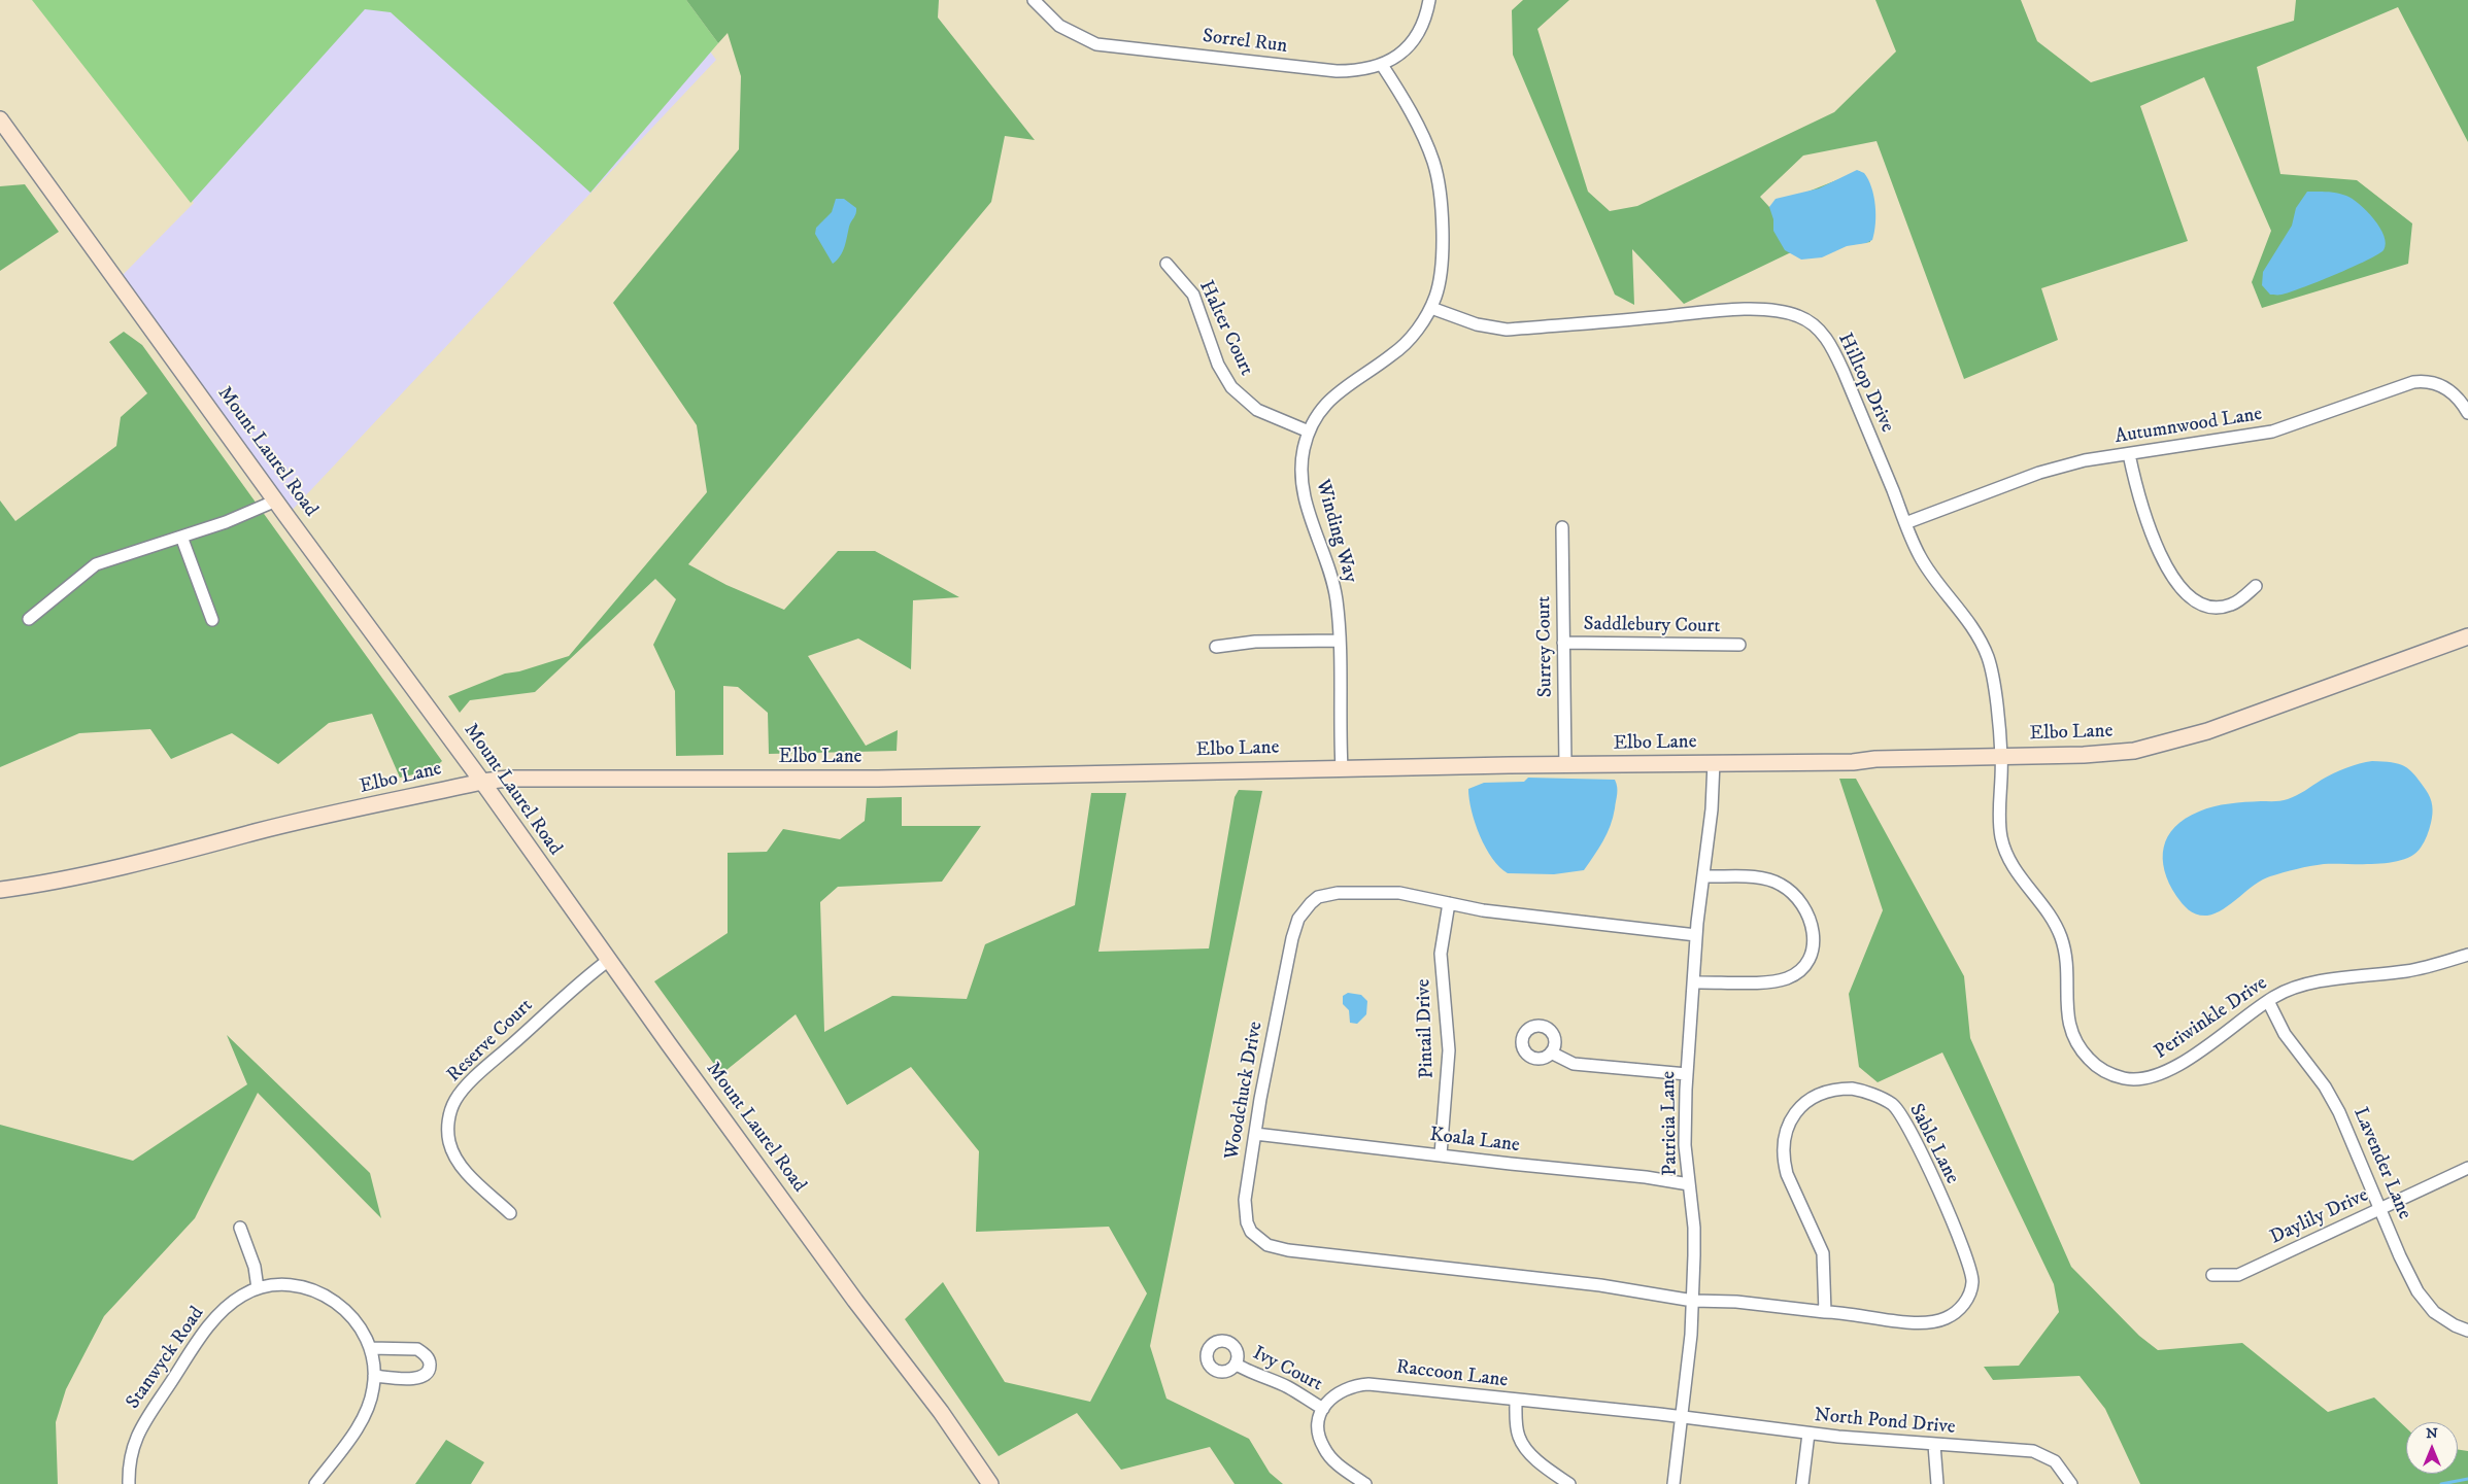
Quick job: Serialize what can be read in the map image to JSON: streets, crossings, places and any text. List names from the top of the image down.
{
  "streets": {
    "street": [
      "Sorrel Run",
      "Halter Court",
      "Hilltop Drive",
      "Autumnwood Lane",
      "Mount Laurel Road",
      "Winding Way",
      "Saddlebury Court",
      "Surrey Court",
      "Elbo Lane",
      "Periwinkle Drive",
      "Pintail Drive",
      "Reserve Court",
      "Woodchuck Drive",
      "Patricia Lane",
      "Koala Lane",
      "Sable Lane",
      "Lavender Lane",
      "Daylily Drive",
      "Stanwyck Road",
      "Ivy Court",
      "Raccoon Lane",
      "North Pond Drive"
    ]
  },
  "crossings": [
    ["Sorrel Run", "Winding Way"],
    ["Halter Court", "Winding Way"],
    ["Hilltop Drive", "Autumnwood Lane"],
    ["Hilltop Drive", "Winding Way"],
    ["Hilltop Drive", "Elbo Lane"],
    ["Hilltop Drive", "Periwinkle Drive"],
    ["Mount Laurel Road", "Elbo Lane"],
    ["Mount Laurel Road", "Reserve Court"],
    ["Winding Way", "Elbo Lane"],
    ["Saddlebury Court", "Surrey Court"],
    ["Surrey Court", "Elbo Lane"],
    ["Elbo Lane", "Periwinkle Drive"],
    ["Elbo Lane", "Patricia Lane"],
    ["Periwinkle Drive", "Lavender Lane"],
    ["Pintail Drive", "Woodchuck Drive"],
    ["Pintail Drive", "Koala Lane"],
    ["Woodchuck Drive", "Patricia Lane"],
    ["Woodchuck Drive", "Koala Lane"],
    ["Woodchuck Drive", "Sable Lane"],
    ["Patricia Lane", "Koala Lane"],
    ["Patricia Lane", "Sable Lane"],
    ["Patricia Lane", "Raccoon Lane"],
    ["Patricia Lane", "North Pond Drive"],
    ["Lavender Lane", "Daylily Drive"],
    ["Ivy Court", "Raccoon Lane"],
    ["Raccoon Lane", "North Pond Drive"]
  ],
  "north": "top"
}
